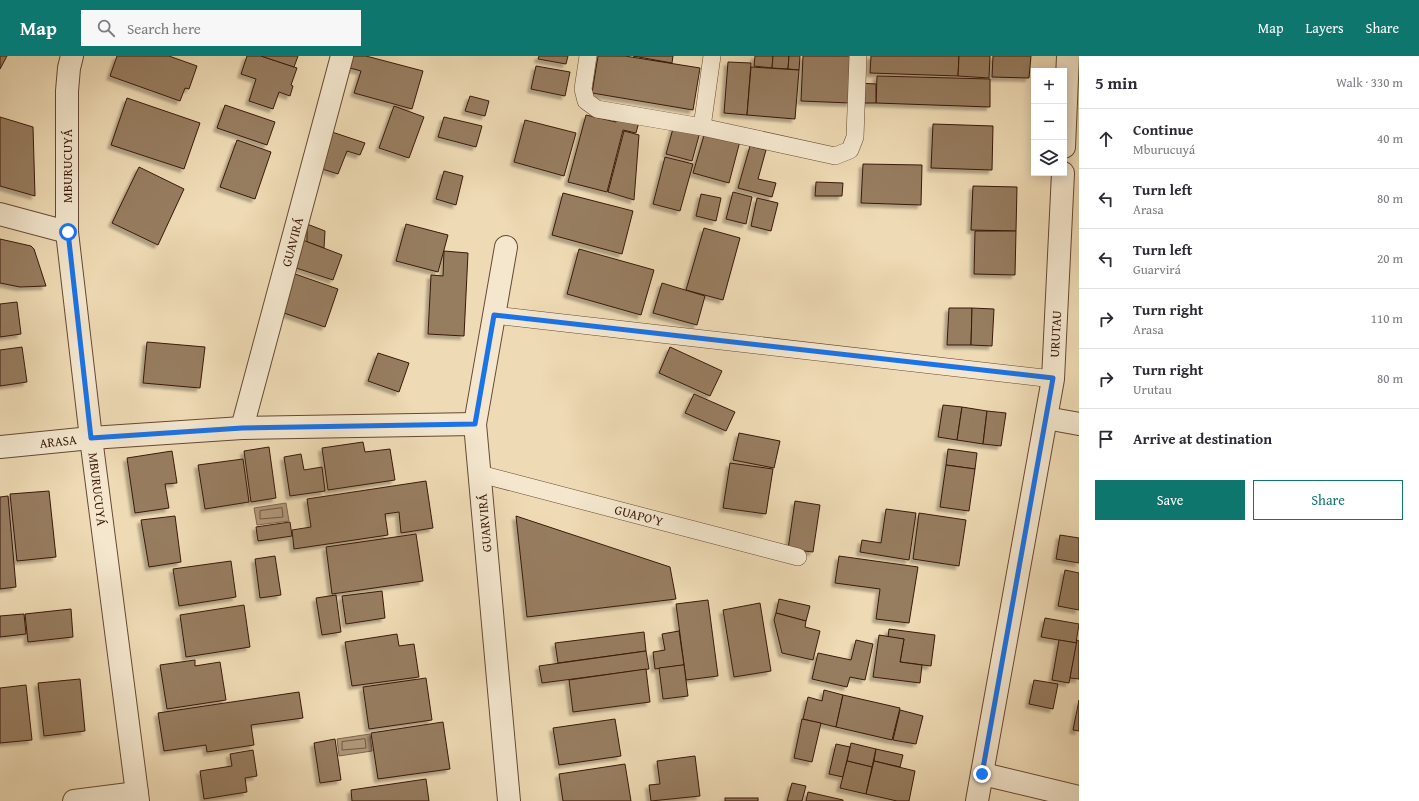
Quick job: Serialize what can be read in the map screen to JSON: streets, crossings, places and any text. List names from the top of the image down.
{
  "streets": {
    "street": [
      "MBURUCUYÁ",
      "GUAVIRÁ",
      "URUTAU",
      "ARASA",
      "GUARVIRÁ"
    ],
    "lane": ["GUAPO'Y"]
  },
  "crossings": [
    ["MBURUCUYÁ", "ARASA"],
    ["GUAVIRÁ", "ARASA"],
    ["ARASA", "GUARVIRÁ"],
    ["GUAPO'Y", "GUARVIRÁ"]
  ],
  "page": {
    "header": "Map",
    "search": "Search here",
    "nav": ["Map", "Layers", "Share"],
    "heading": ["5 min", "Walk · 330 m"],
    "map_buttons": ["+", "−"],
    "list": [
      ["Continue", "Mburucuyá", "40 m"],
      ["Turn left", "Arasa", "80 m"],
      ["Turn left", "Guarvirá", "20 m"],
      ["Turn right", "Arasa", "110 m"],
      ["Turn right", "Urutau", "80 m"],
      "Arrive at destination"
    ],
    "buttons": ["Save", "Share"]
  }
}
